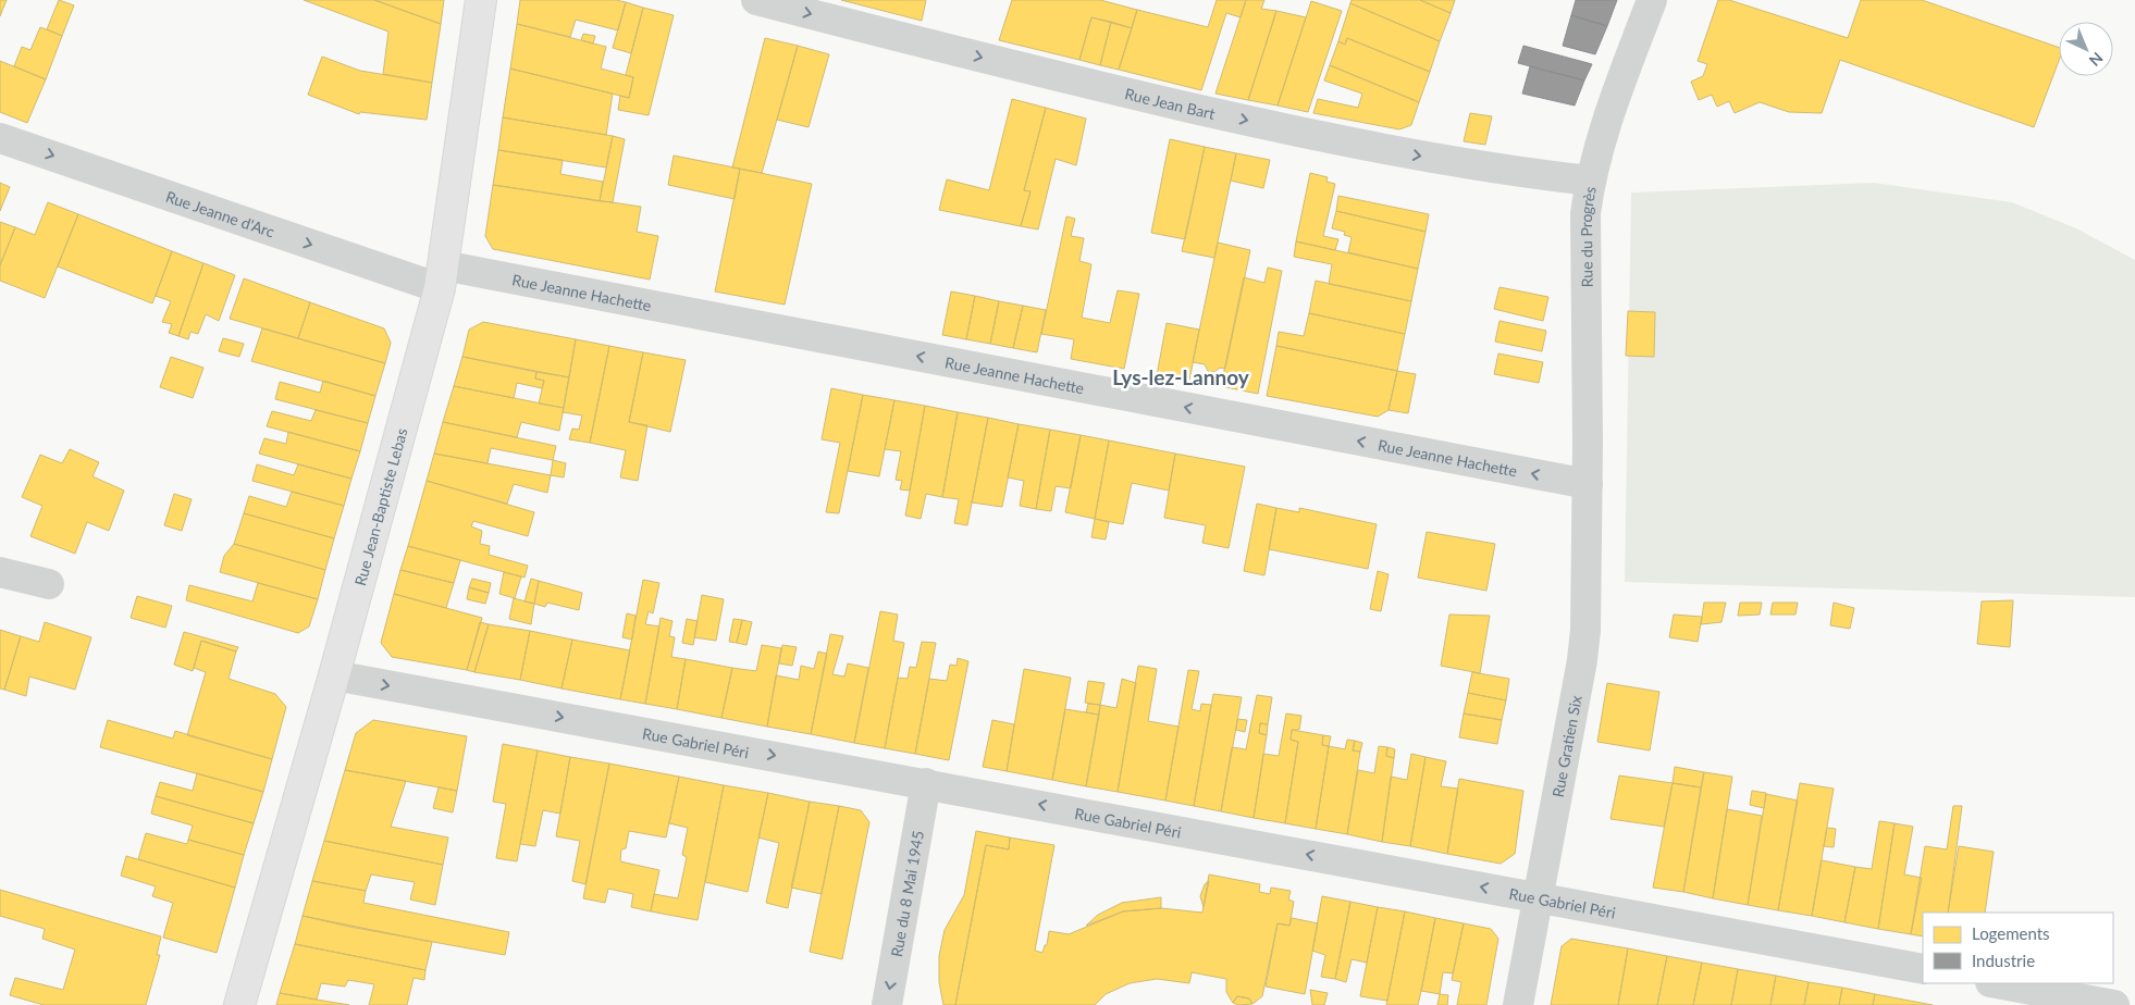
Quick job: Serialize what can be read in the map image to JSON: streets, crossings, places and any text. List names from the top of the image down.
{
  "streets": {
    "street": [
      "Rue Jean Bart",
      "Rue Jeanne d'Arc",
      "Rue du Progrès",
      "Rue Jeanne Hachette",
      "Rue Jean-Baptiste Lebas",
      "Rue Gabriel Péri",
      "Rue Gratien Six",
      "Rue du 8 Mai 1945"
    ]
  },
  "crossings": [
    ["Rue Jean Bart", "Rue du Progrès"],
    ["Rue Jeanne d'Arc", "Rue Jeanne Hachette"],
    ["Rue Jeanne d'Arc", "Rue Jean-Baptiste Lebas"],
    ["Rue du Progrès", "Rue Jeanne Hachette"],
    ["Rue du Progrès", "Rue Gratien Six"],
    ["Rue Jeanne Hachette", "Rue Jean-Baptiste Lebas"],
    ["Rue Jeanne Hachette", "Rue Gratien Six"],
    ["Rue Jean-Baptiste Lebas", "Rue Gabriel Péri"],
    ["Rue Gabriel Péri", "Rue Gratien Six"],
    ["Rue Gabriel Péri", "Rue du 8 Mai 1945"]
  ],
  "one_way": [
    "Rue Jean Bart",
    "Rue Jeanne d'Arc",
    "Rue Jeanne Hachette",
    "Rue du 8 Mai 1945"
  ],
  "districts": ["Lys-lez-Lannoy"],
  "legend": ["Logements", "Industrie"],
  "north": "bottom right"
}
